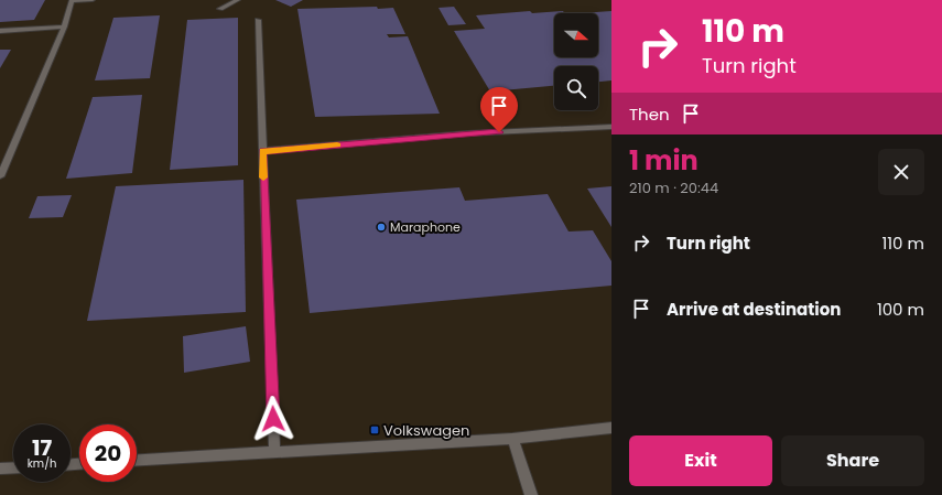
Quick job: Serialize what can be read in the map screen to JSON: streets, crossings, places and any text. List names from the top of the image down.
{
  "places": {
    "other": ["Maraphone"],
    "transit": ["Volkswagen"]
  },
  "north": "right",
  "page": {
    "turn": ["110 m", "Turn right"],
    "then": "Then",
    "heading": ["1 min", "210 m · 20:44"],
    "list": [
      {
        "name": "Turn right",
        "value": "110 m"
      },
      {
        "name": "Arrive at destination",
        "value": "100 m"
      }
    ],
    "speed": "17 km/h",
    "limit": "20",
    "buttons": ["Exit", "Share"]
  }
}
